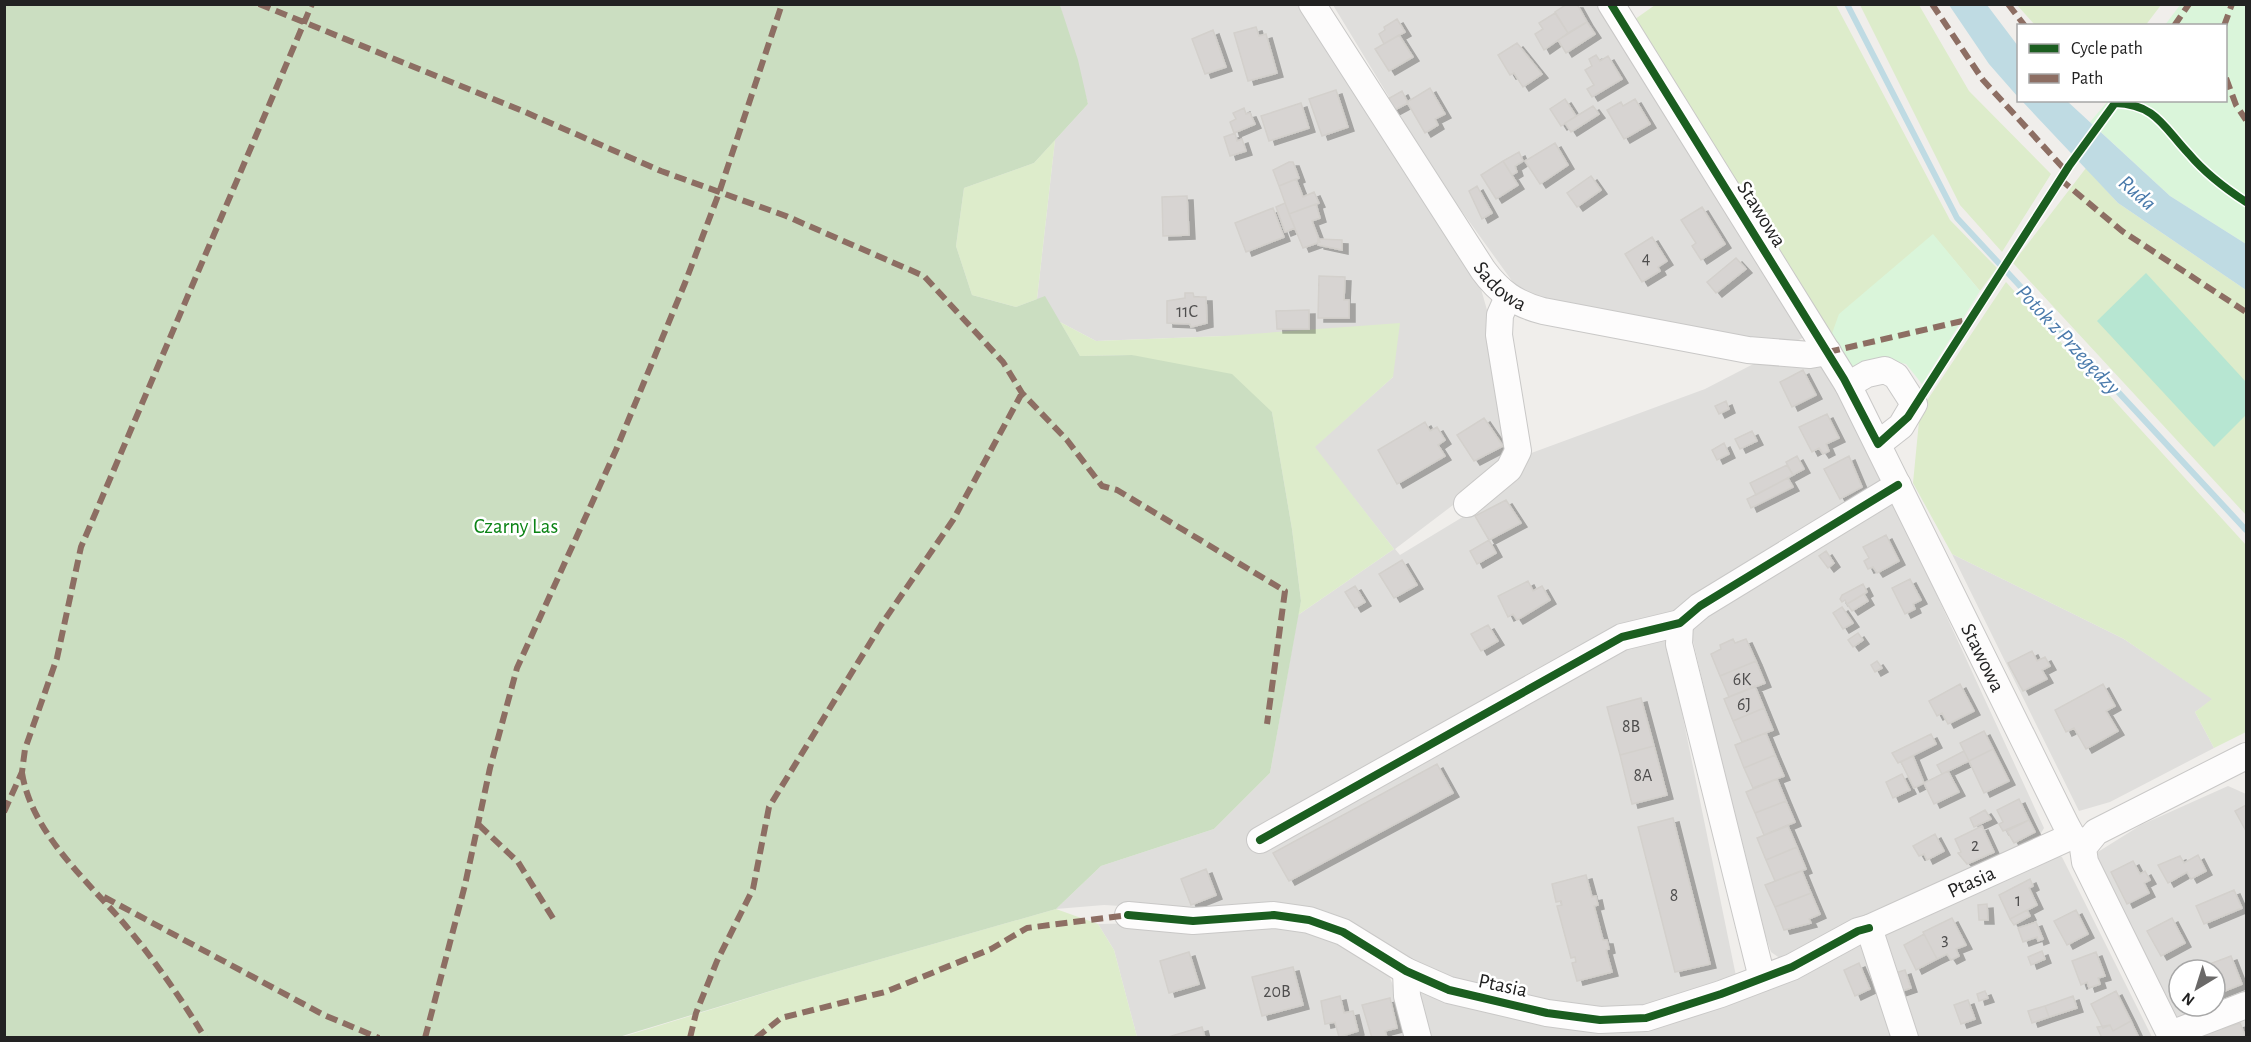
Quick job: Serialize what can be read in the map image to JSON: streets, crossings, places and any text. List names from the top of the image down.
{
  "streets": {
    "street": ["Stawowa", "Sadowa", "Ptasia"]
  },
  "crossings": [
    ["Stawowa", "Sadowa"],
    ["Stawowa", "Ptasia"]
  ],
  "water": ["Ruda", "Potok z Przegędzy"],
  "parks": ["Czarny Las"],
  "house_numbers": [
    "4",
    "11C",
    "6K",
    "6J",
    "8B",
    "8A",
    "2",
    "8",
    "1",
    "3",
    "20B"
  ],
  "legend": ["Cycle path", "Path"],
  "north": "bottom left"
}
